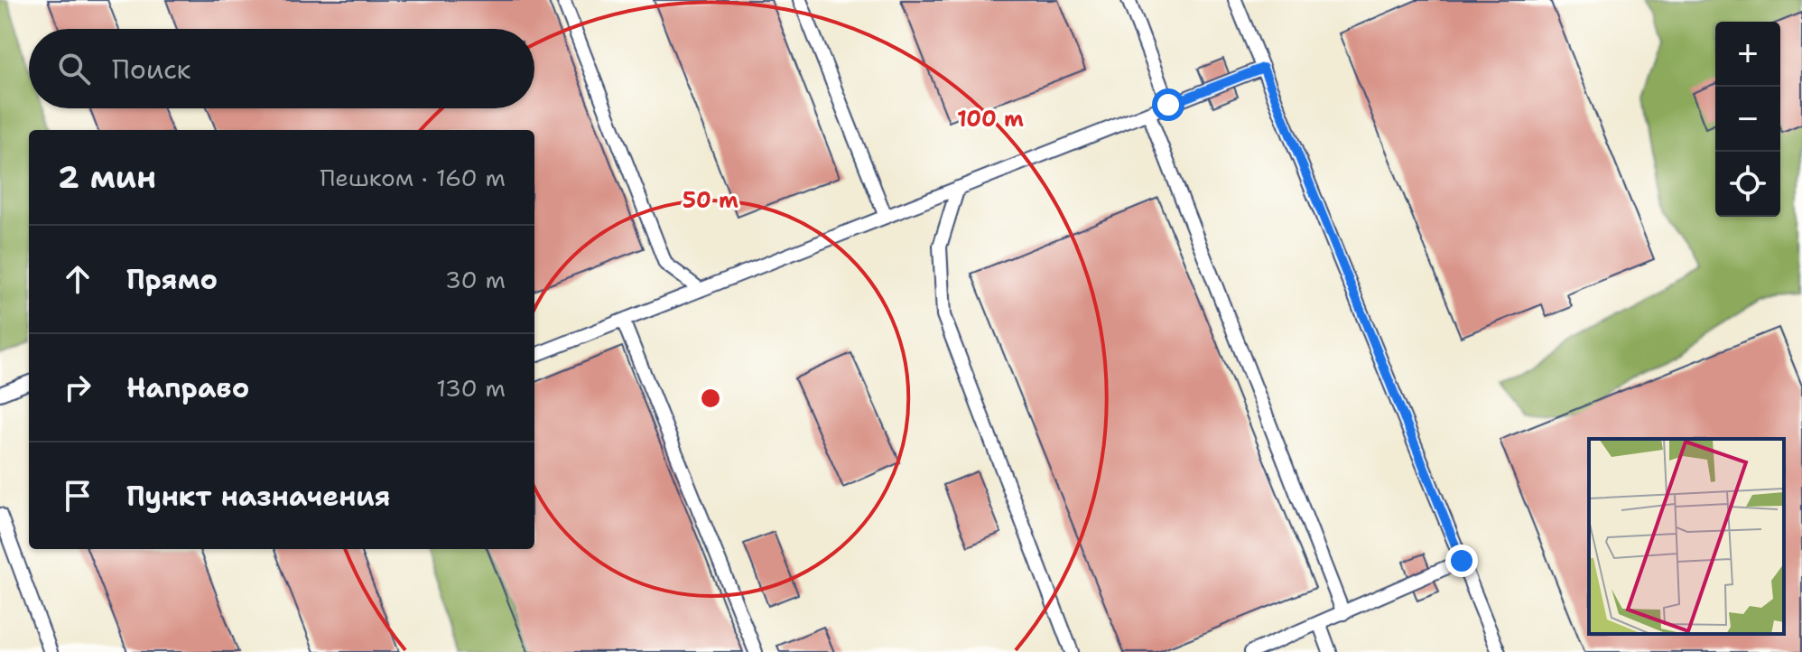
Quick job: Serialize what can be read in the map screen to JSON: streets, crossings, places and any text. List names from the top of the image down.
{
  "page": {
    "map_buttons": ["+", "−"],
    "search": "Поиск",
    "heading": ["2 мин", "Пешком · 160 m"],
    "list": [
      ["Прямо", "30 m"],
      ["Направо", "130 m"],
      "Пункт назначения"
    ]
  },
  "rings": ["100 m", "50 m"]
}
